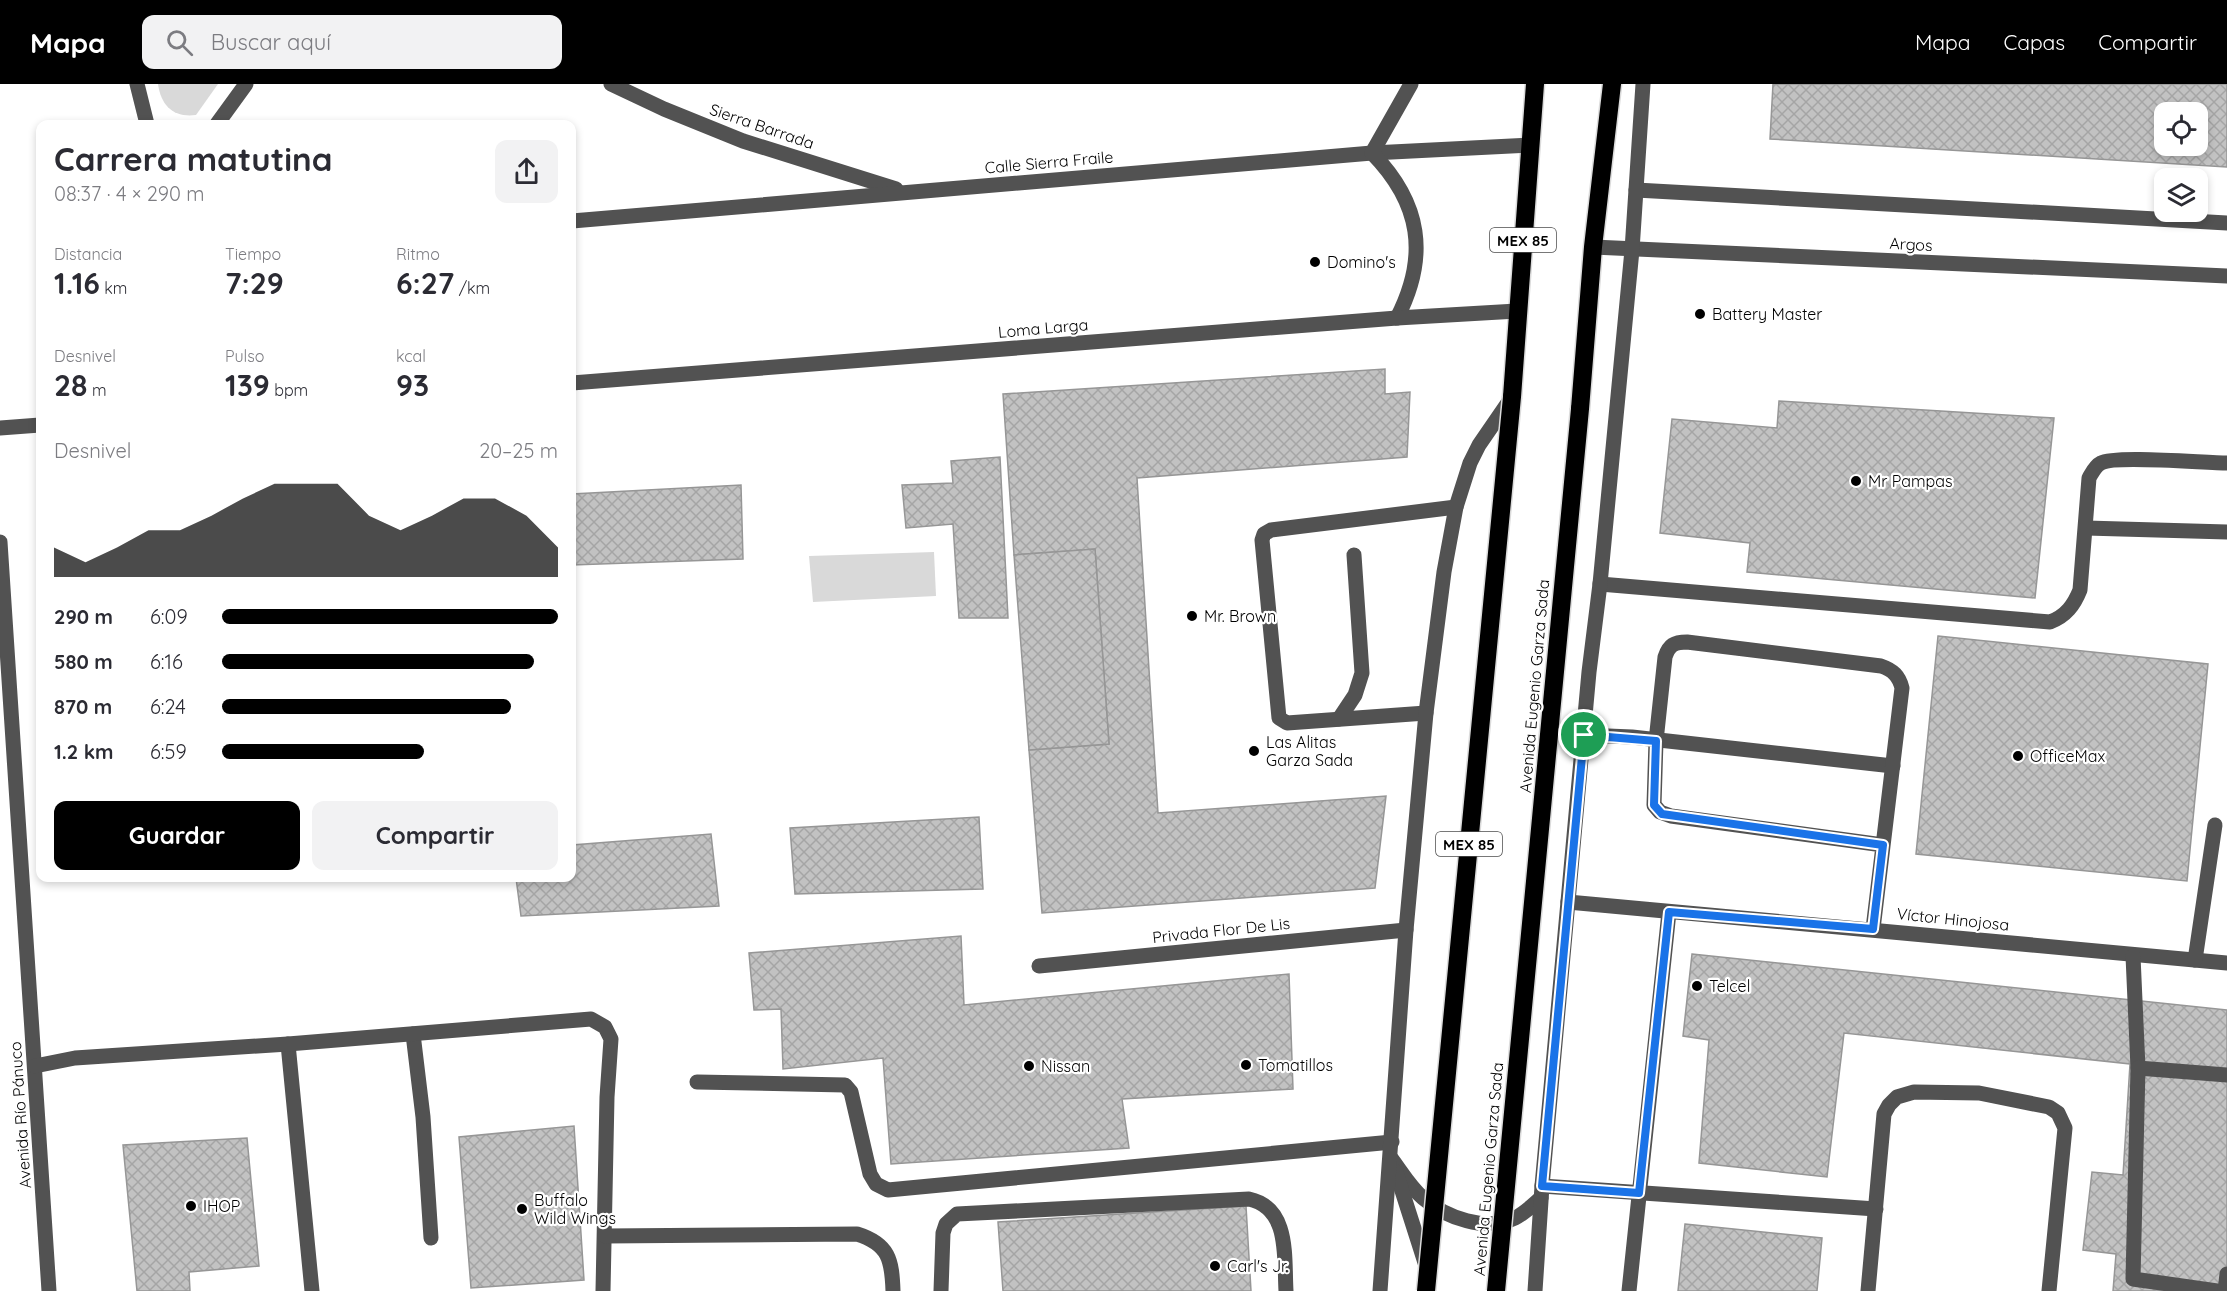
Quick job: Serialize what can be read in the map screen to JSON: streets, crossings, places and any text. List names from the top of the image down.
{
  "streets": {
    "highway": ["MEX 85", "Avenida Eugenio Garza Sada"],
    "street": [
      "Sierra Barrada",
      "Calle Sierra Fraile",
      "Argos",
      "Loma Larga",
      "Víctor Hinojosa",
      "Privada Flor De Lis",
      "Avenida Río Pánuco"
    ]
  },
  "crossings": [
    ["Sierra Barrada", "Calle Sierra Fraile"],
    ["Calle Sierra Fraile", "MEX 85"],
    ["MEX 85", "Loma Larga"],
    ["Argos", "Avenida Eugenio Garza Sada"]
  ],
  "places": [
    "Domino's",
    "Battery Master",
    "Mr Pampas",
    "Mr. Brown",
    "Las Alitas Garza Sada",
    "OfficeMax",
    "Telcel",
    "Tomatillos",
    "Nissan",
    "IHOP",
    "Buffalo Wild Wings",
    "Carl's Jr."
  ],
  "page": {
    "header": "Mapa",
    "search": "Buscar aquí",
    "nav": ["Mapa", "Capas", "Compartir"],
    "heading": ["Carrera matutina", "08:37 · 4 × 290 m"],
    "stats": [
      ["Distancia", "1.16 km"],
      ["Tiempo", "7:29"],
      ["Ritmo", "6:27 /km"],
      ["Desnivel", "28 m"],
      ["Pulso", "139 bpm"],
      ["kcal", "93"]
    ],
    "chart": ["Desnivel", "20–25 m"],
    "list": [
      {
        "name": "290 m",
        "note": "6:09"
      },
      {
        "name": "580 m",
        "note": "6:16"
      },
      {
        "name": "870 m",
        "note": "6:24"
      },
      {
        "name": "1.2 km",
        "note": "6:59"
      }
    ],
    "buttons": ["Guardar", "Compartir"]
  }
}
